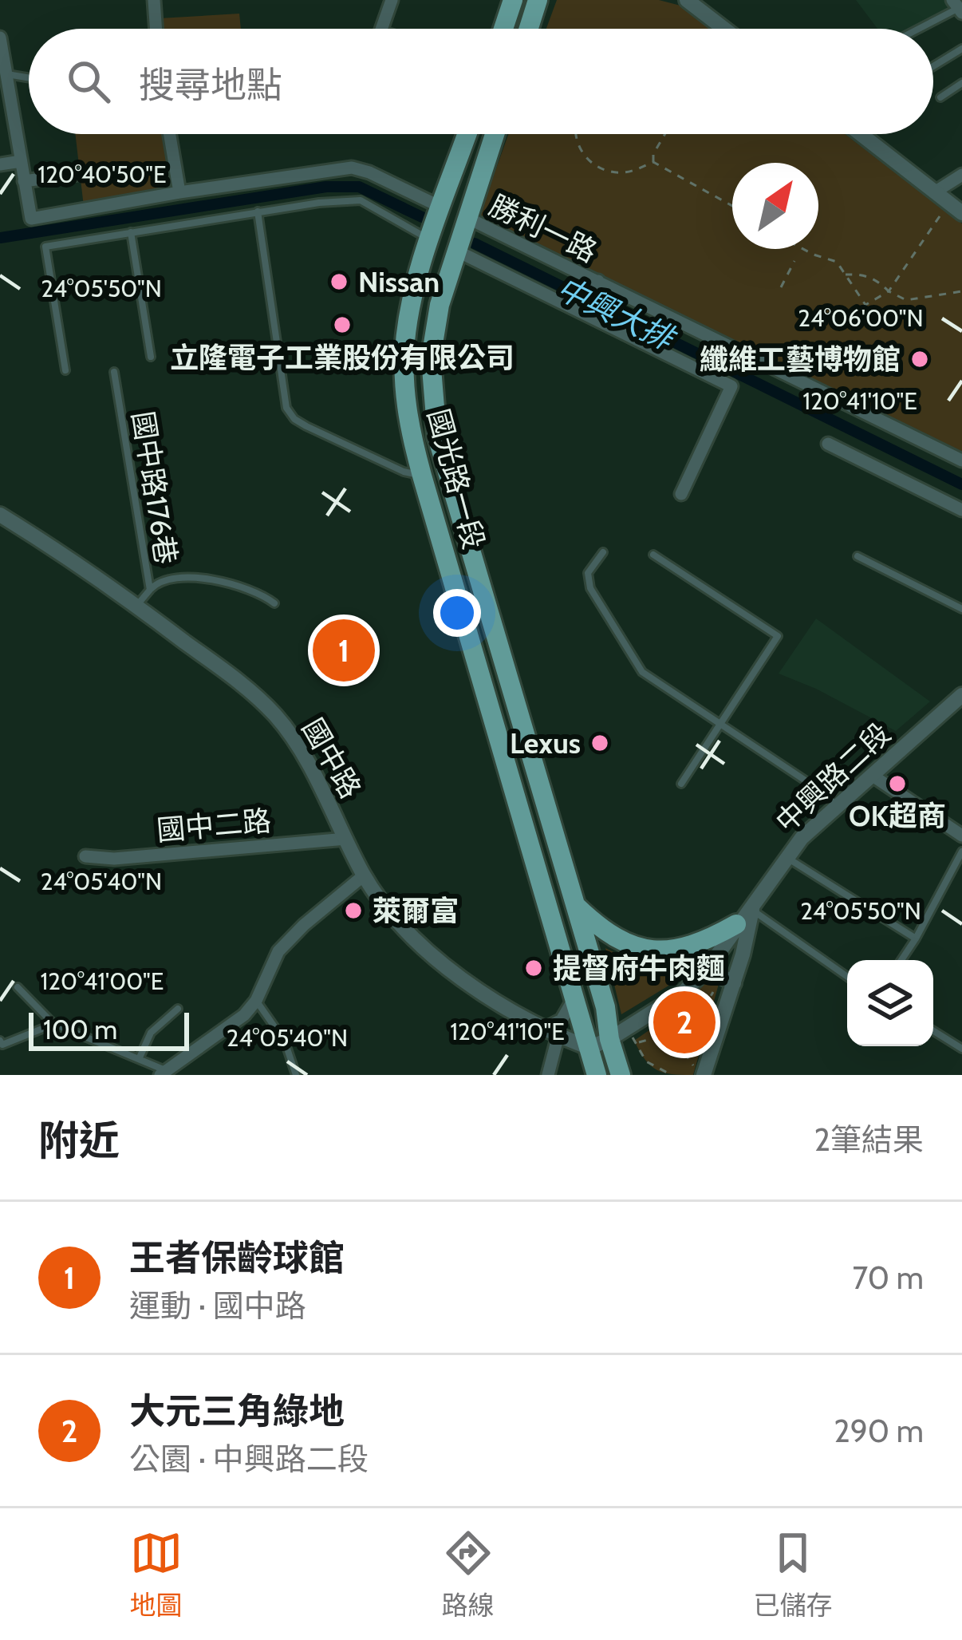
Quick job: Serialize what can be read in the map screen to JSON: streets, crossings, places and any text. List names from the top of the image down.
{
  "streets": {
    "main road": ["國光路一段"],
    "street": [
      "勝利一路",
      "國中路",
      "中興路二段",
      "國中二路"
    ],
    "lane": ["國中路176巷"]
  },
  "crossings": [
    ["勝利一路", "國光路一段"],
    ["國光路一段", "國中路"],
    ["國光路一段", "中興路二段"],
    ["國中路176巷", "國中路"],
    ["國中路", "中興路二段"],
    ["國中路", "國中二路"]
  ],
  "water": ["中興大排"],
  "places": [
    "Nissan",
    "立隆電子工業股份有限公司",
    "纖維工藝博物館",
    "Lexus",
    "OK超商",
    "萊爾富",
    "提督府牛肉麵"
  ],
  "scale_bar": "100 m",
  "north": "top right",
  "page": {
    "search": "搜尋地點",
    "pins": ["1", "2"],
    "scale": "100 m",
    "heading": ["附近", "2筆結果"],
    "list": [
      {
        "mark": "1",
        "name": "王者保齡球館",
        "note": "運動 · 國中路",
        "value": "70 m"
      },
      {
        "mark": "2",
        "name": "大元三角綠地",
        "note": "公園 · 中興路二段",
        "value": "290 m"
      }
    ],
    "nav": ["地圖", "路線", "已儲存"]
  },
  "coordinates": [
    "120°40'50\"E",
    "24°05'50\"N",
    "24°06'00\"N",
    "120°41'10\"E",
    "24°05'40\"N",
    "120°41'00\"E"
  ]
}
